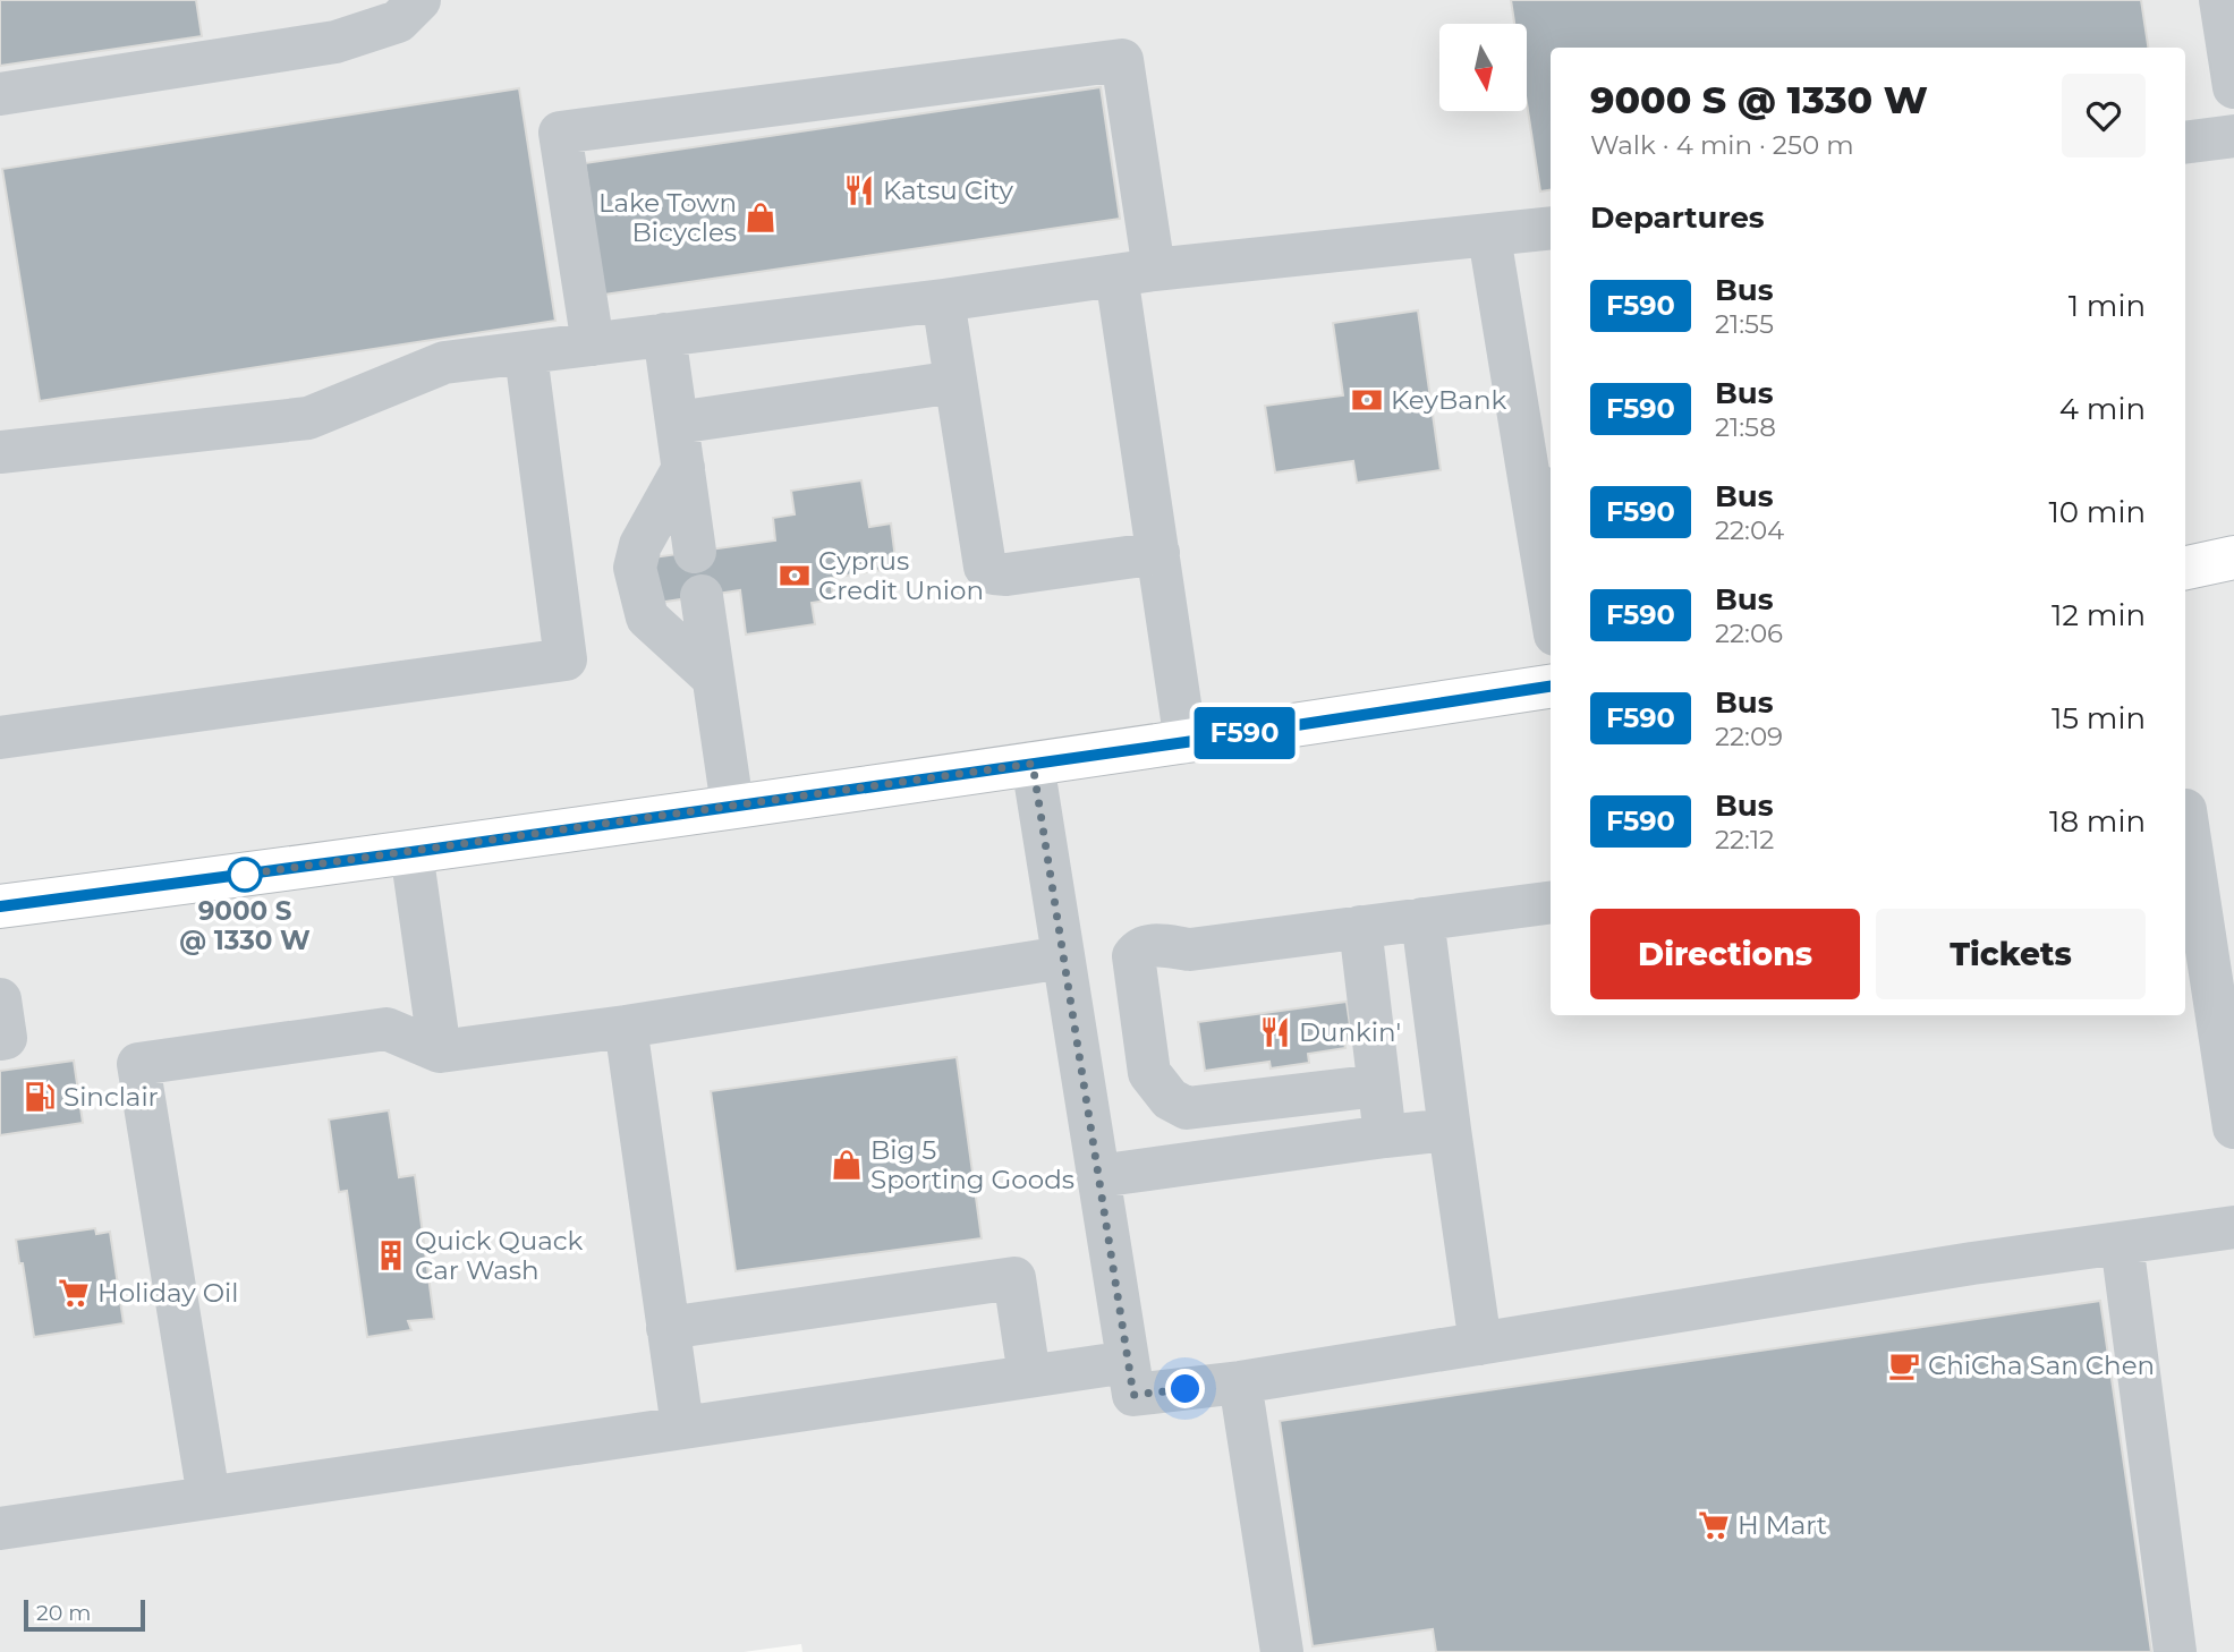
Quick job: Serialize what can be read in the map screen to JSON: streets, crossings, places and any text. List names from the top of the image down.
{
  "places": {
    "restaurant": ["Katsu City", "Dunkin'"],
    "shop": ["Lake Town Bicycles", "Big 5 Sporting Goods"],
    "bank": ["KeyBank", "Cyprus Credit Union"],
    "other": ["9000 S @ 1330 W"],
    "fuel station": ["Sinclair"],
    "building": ["Quick Quack Car Wash"],
    "supermarket": ["Holiday Oil", "H Mart"],
    "cafe": ["ChiCha San Chen"]
  },
  "lines": ["bus line F590"],
  "scale_bar": "20 m",
  "north": "bottom",
  "page": {
    "on_map": "F590",
    "heading": [
      ["9000 S @ 1330 W", "Walk · 4 min · 250 m"],
      "Departures"
    ],
    "list": [
      {
        "mark": "F590",
        "name": "Bus",
        "note": "21:55",
        "value": "1 min"
      },
      {
        "mark": "F590",
        "name": "Bus",
        "note": "21:58",
        "value": "4 min"
      },
      {
        "mark": "F590",
        "name": "Bus",
        "note": "22:04",
        "value": "10 min"
      },
      {
        "mark": "F590",
        "name": "Bus",
        "note": "22:06",
        "value": "12 min"
      },
      {
        "mark": "F590",
        "name": "Bus",
        "note": "22:09",
        "value": "15 min"
      },
      {
        "mark": "F590",
        "name": "Bus",
        "note": "22:12",
        "value": "18 min"
      }
    ],
    "buttons": ["Directions", "Tickets"],
    "scale": "20 m"
  }
}
